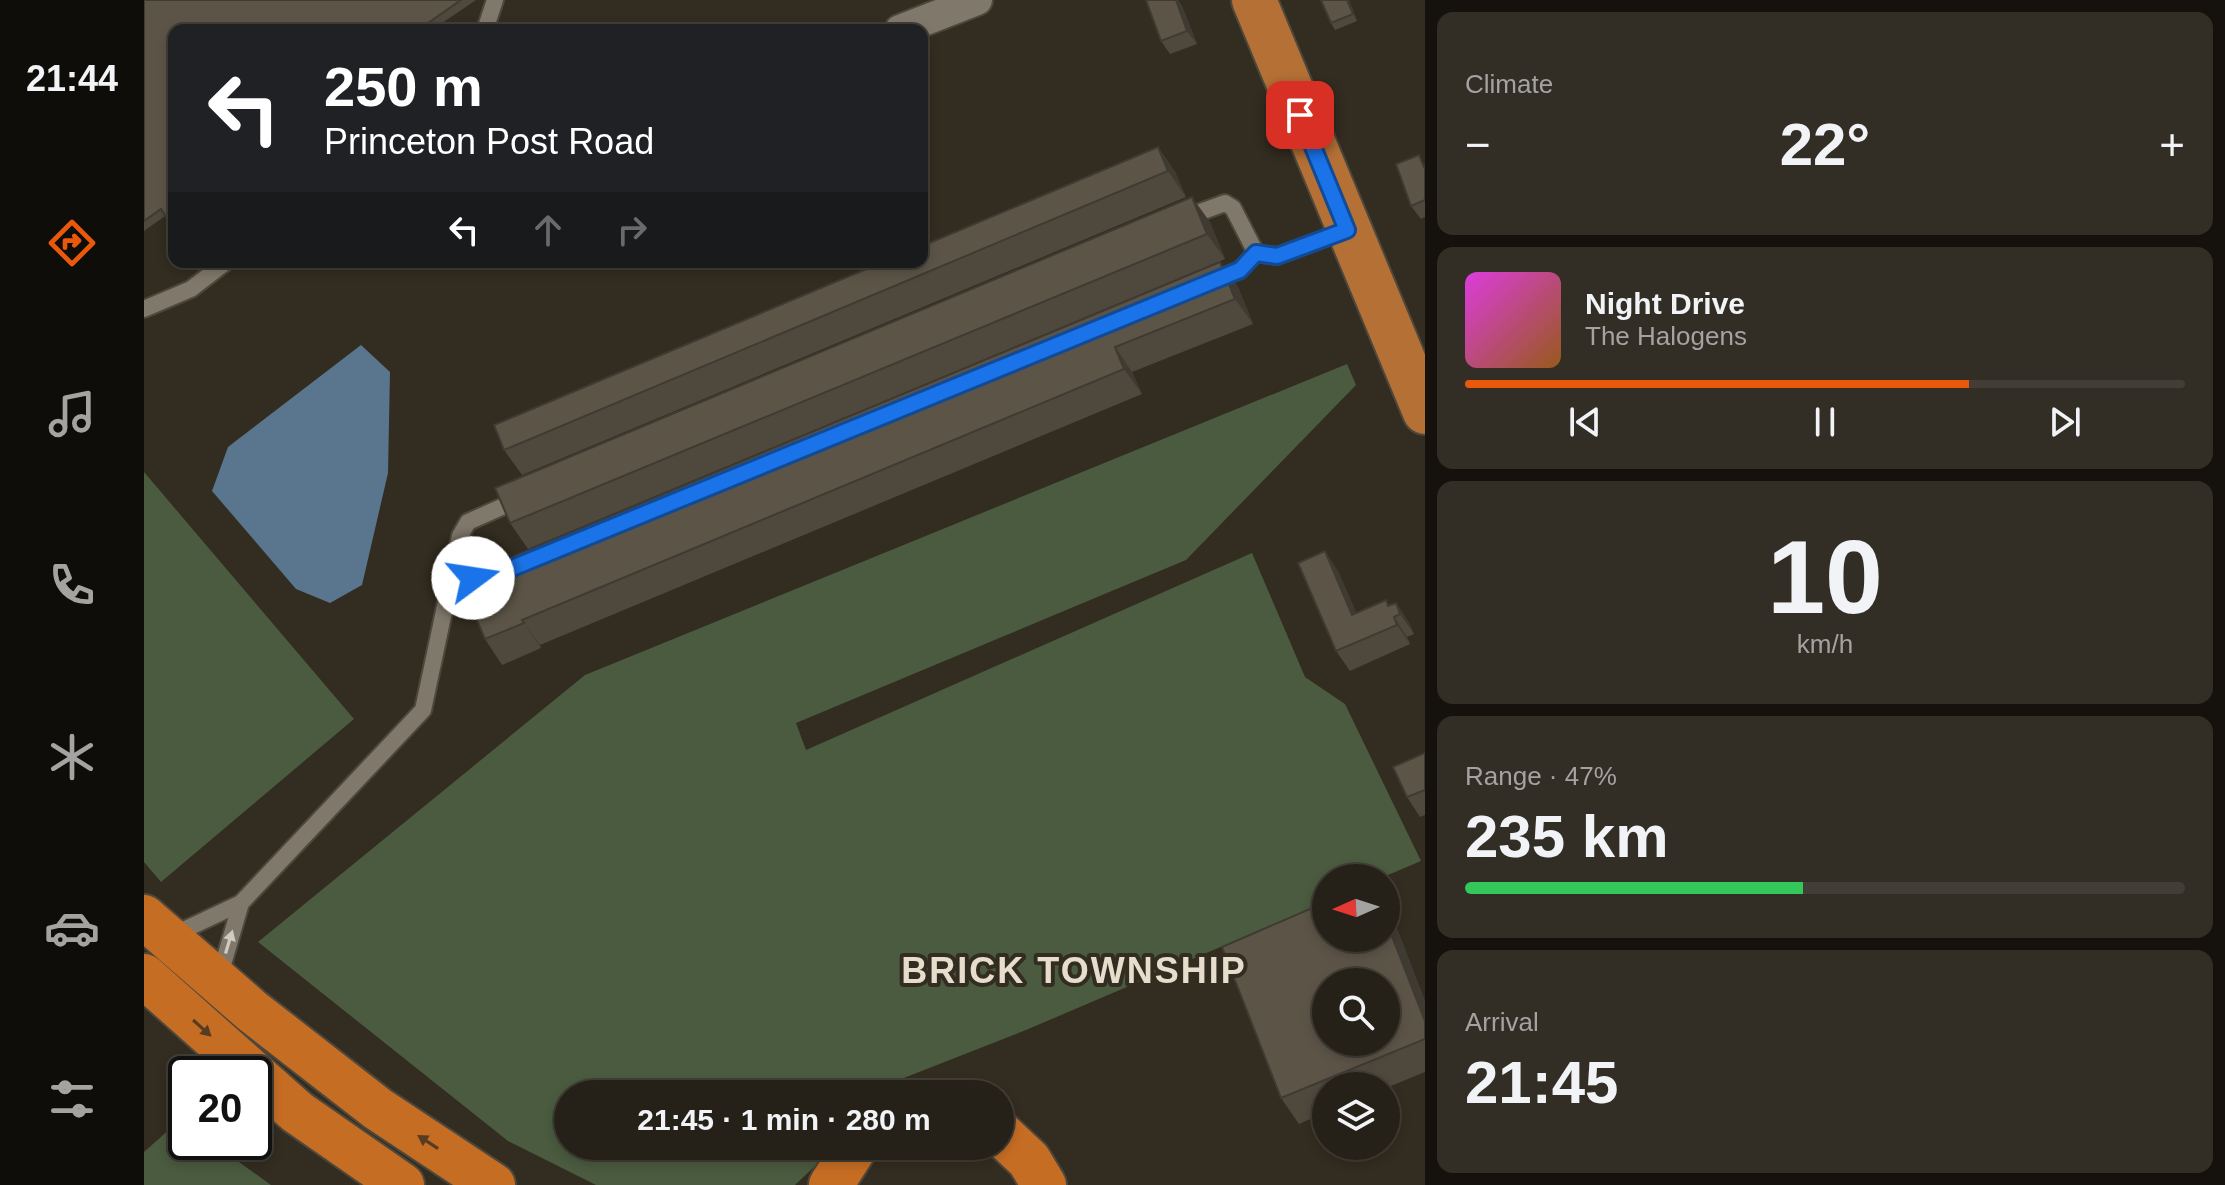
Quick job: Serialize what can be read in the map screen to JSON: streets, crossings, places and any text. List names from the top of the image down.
{
  "districts": ["BRICK TOWNSHIP"],
  "north": "left",
  "page": {
    "tabs": "21:44",
    "tile": [
      "Climate",
      ["10", "km/h"],
      ["Range · 47%", "235 km"],
      ["Arrival", "21:45"]
    ],
    "turn": ["250 m", "Princeton Post Road"],
    "heat": ["−", "22°", "+"],
    "song": ["Night Drive", "The Halogens"],
    "limit": "20",
    "trip": "21:45 · 1 min · 280 m"
  }
}
